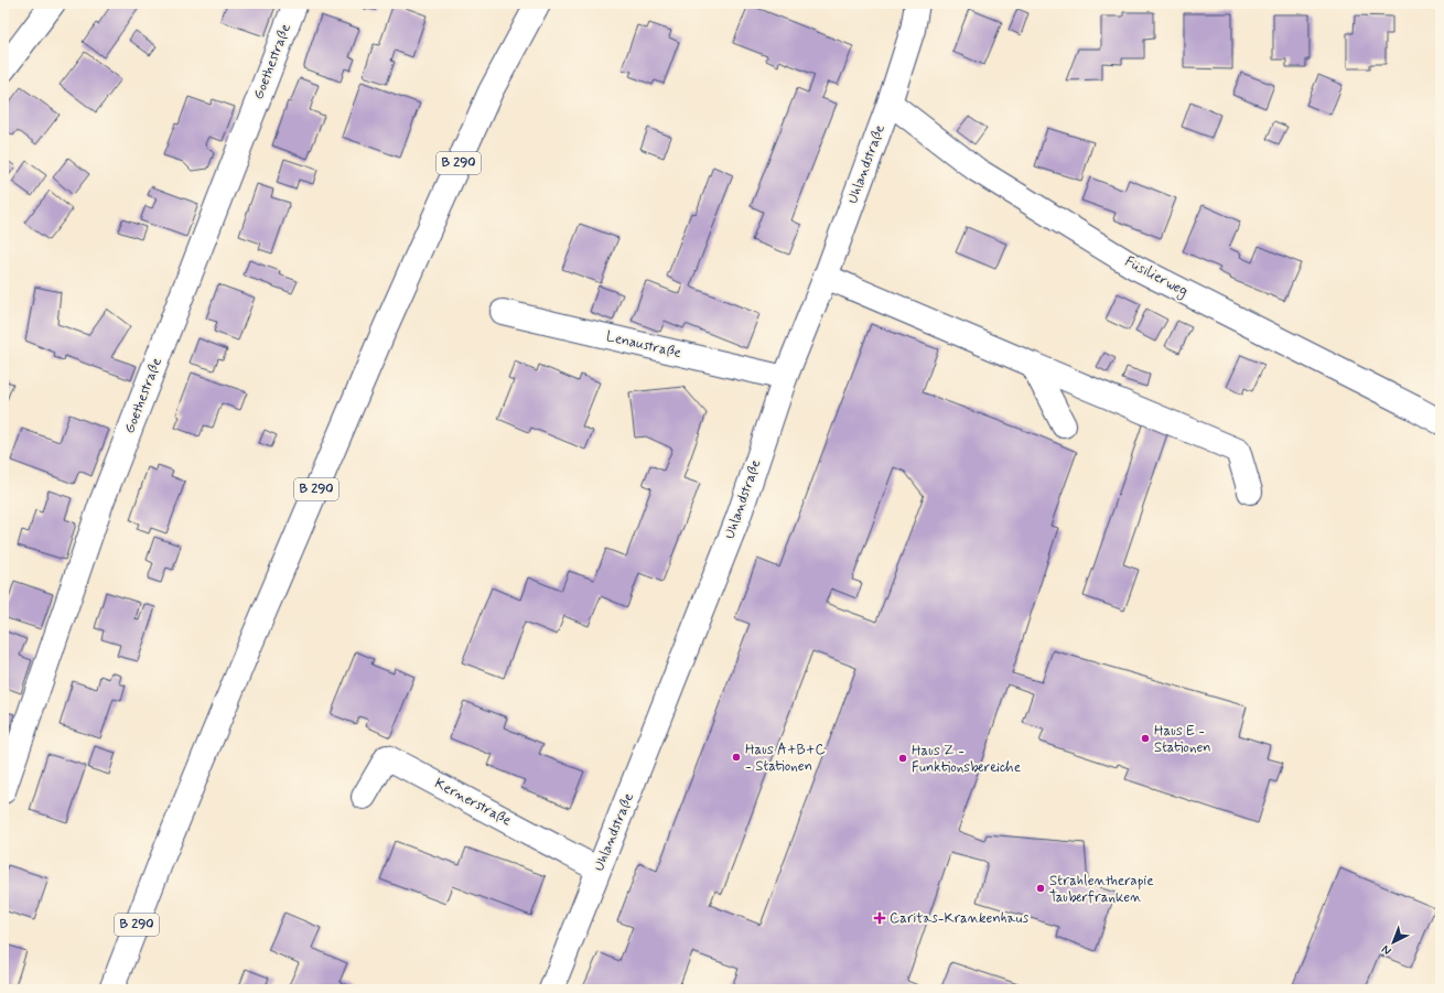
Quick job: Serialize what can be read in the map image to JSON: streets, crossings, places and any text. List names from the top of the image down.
{
  "streets": {
    "street": [
      "Goethestraße",
      "B 290",
      "Uhlandstraße",
      "Füsilierweg",
      "Lenaustraße",
      "Kernerstraße"
    ]
  },
  "crossings": [
    ["Uhlandstraße", "Füsilierweg"],
    ["Uhlandstraße", "Lenaustraße"],
    ["Uhlandstraße", "Kernerstraße"]
  ],
  "places": {
    "other": [
      "Haus E - Stationen",
      "Haus A+B+C - Stationen",
      "Haus Z - Funktionsbereiche",
      "Strahlentherapie Tauberfranken"
    ],
    "health": ["Caritas-Krankenhaus"]
  },
  "north": "bottom left"
}
